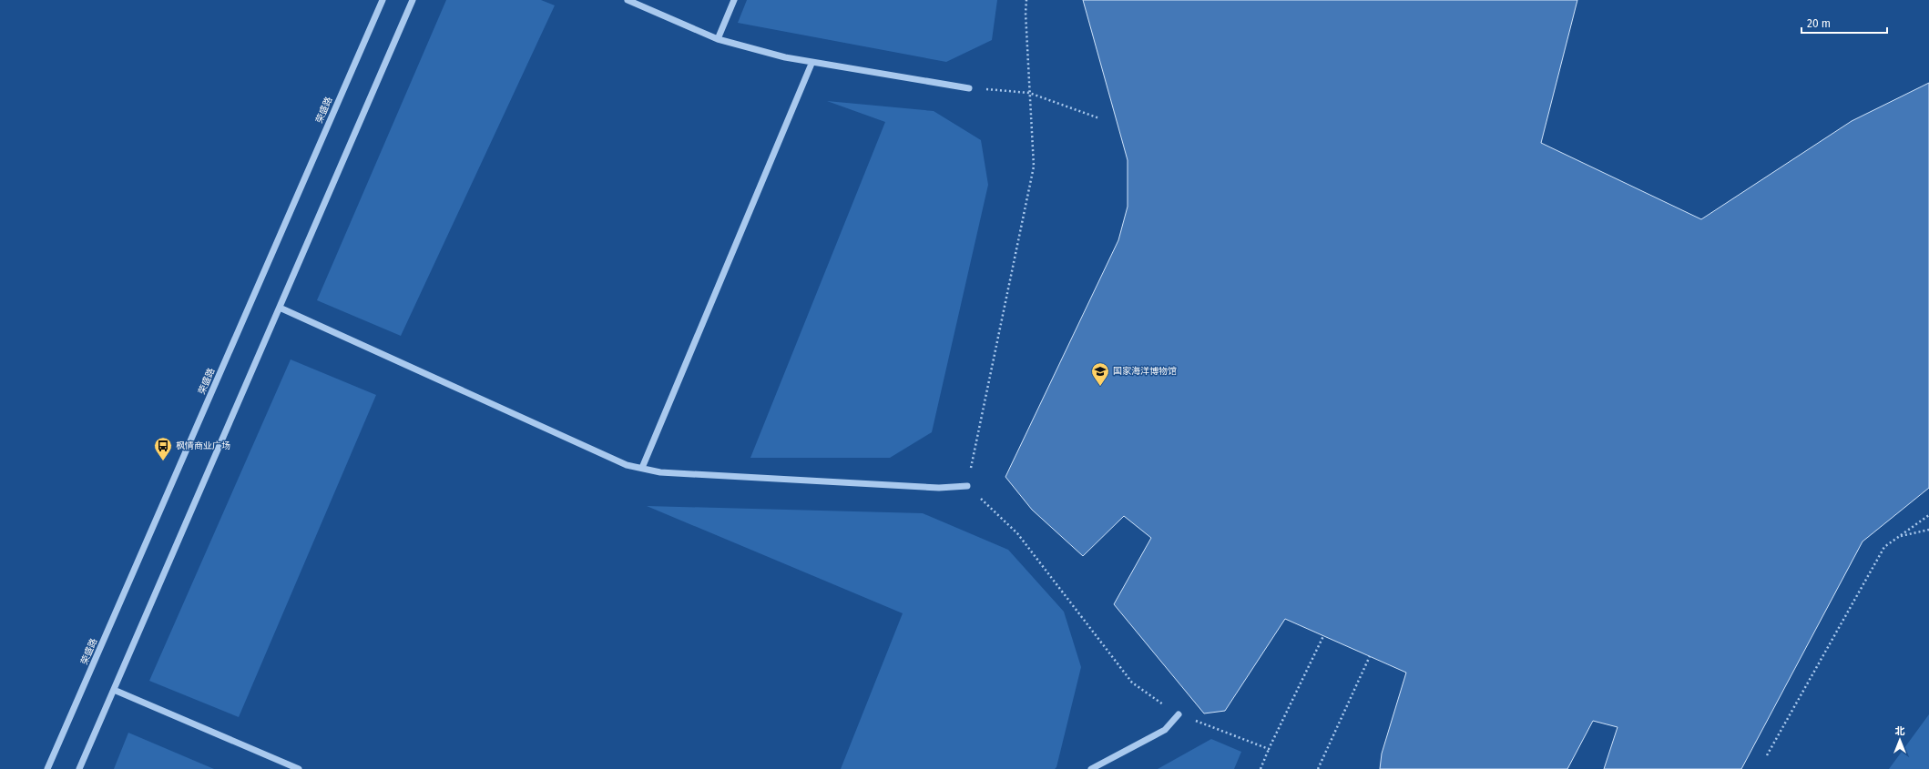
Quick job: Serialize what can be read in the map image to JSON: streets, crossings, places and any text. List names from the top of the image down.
{
  "streets": {
    "street": ["荣盛路"]
  },
  "places": {
    "school or university": ["国家海洋博物馆"],
    "bus stop": ["枫情商业广场"]
  },
  "scale_bar": "20 m",
  "north": "top"
}
